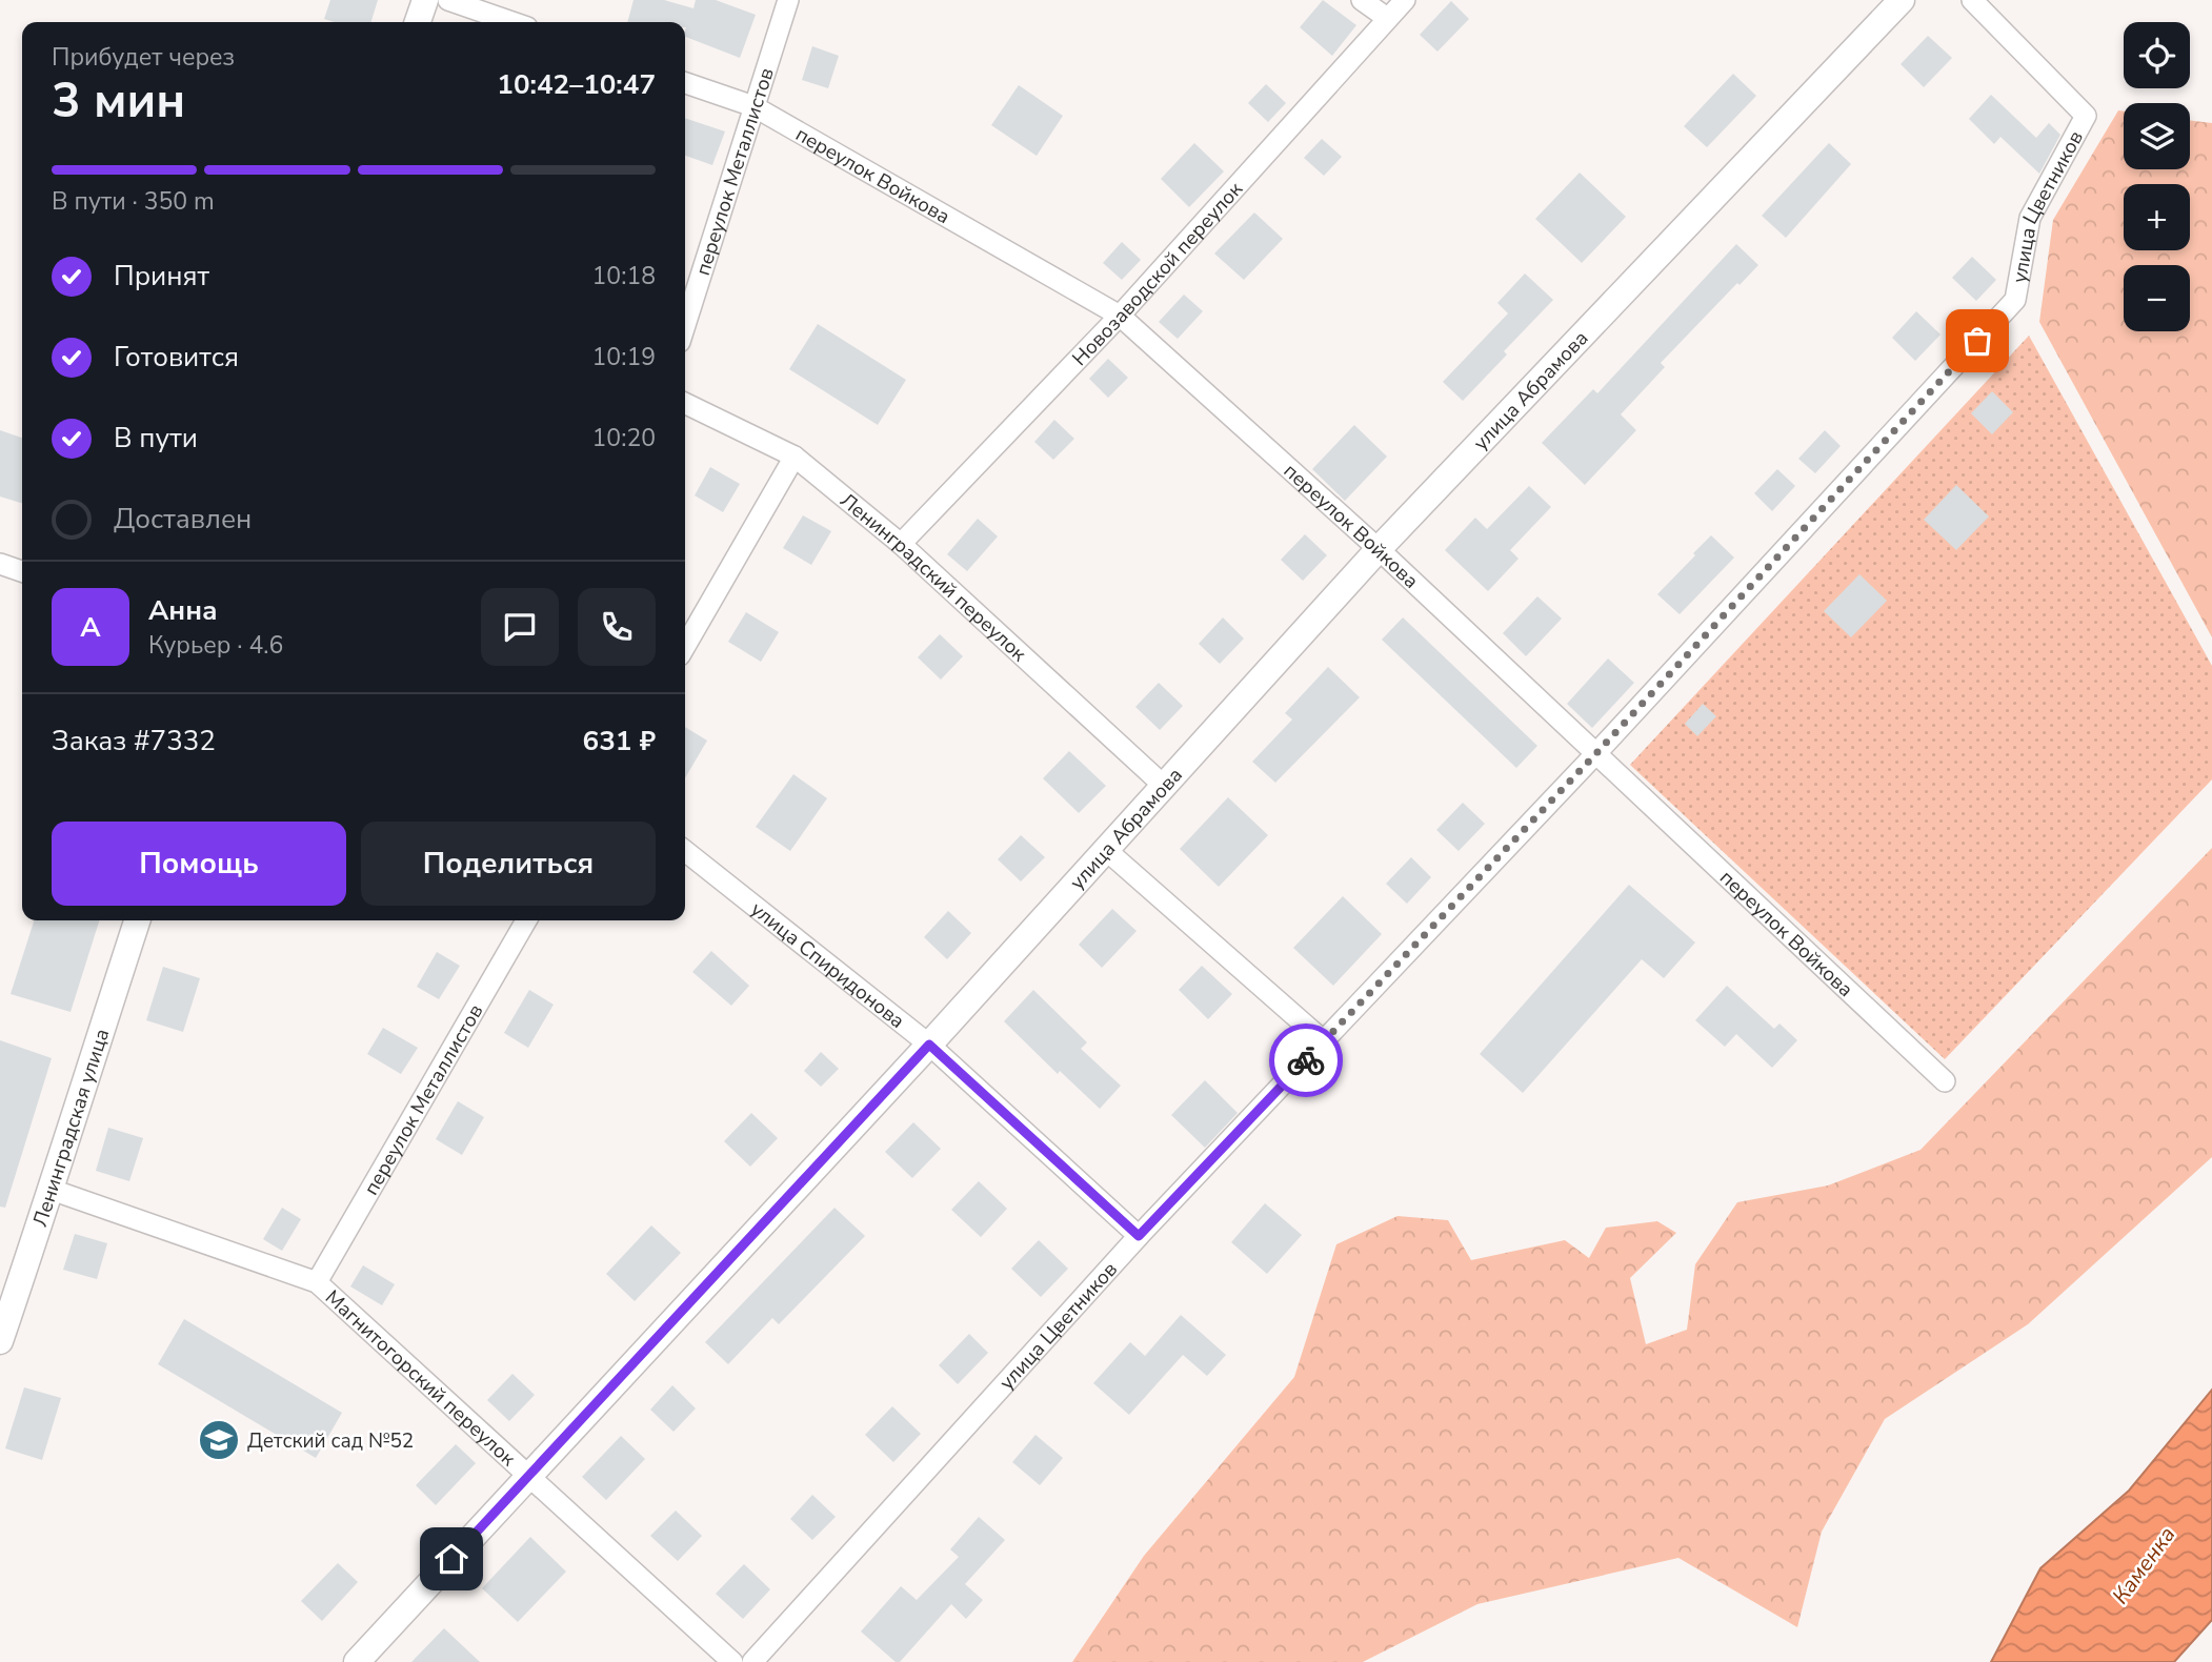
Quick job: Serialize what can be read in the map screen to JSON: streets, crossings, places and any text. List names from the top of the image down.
{
  "streets": {
    "street": [
      "переулок Металлистов",
      "переулок Войкова",
      "улица Цветников",
      "Новозаводской переулок",
      "улица Абрамова",
      "Ленинградский переулок",
      "улица Спиридонова",
      "Ленинградская улица",
      "Магнитогорский переулок"
    ]
  },
  "crossings": [
    ["переулок Металлистов", "переулок Войкова"],
    ["переулок Металлистов", "Магнитогорский переулок"],
    ["переулок Войкова", "улица Цветников"],
    ["переулок Войкова", "Новозаводской переулок"],
    ["переулок Войкова", "улица Абрамова"],
    ["улица Цветников", "улица Спиридонова"],
    ["Новозаводской переулок", "Ленинградский переулок"],
    ["улица Абрамова", "Ленинградский переулок"],
    ["улица Абрамова", "улица Спиридонова"],
    ["улица Абрамова", "Магнитогорский переулок"],
    ["Ленинградская улица", "Магнитогорский переулок"]
  ],
  "water": ["Каменка"],
  "places": {
    "school or university": ["Детский сад №52"]
  },
  "page": {
    "map_buttons": ["+", "−"],
    "heading": ["3 мин", "Прибудет через", "10:42–10:47"],
    "panel": [
      "Анна",
      "Курьер · 4.6",
      "Заказ #7332",
      "631 ₽"
    ],
    "bar": "В пути · 350 m",
    "list": [
      ["Принят", "10:18"],
      ["Готовится", "10:19"],
      ["В пути", "10:20"],
      "Доставлен"
    ],
    "round": "А",
    "buttons": ["Помощь", "Поделиться"]
  }
}
